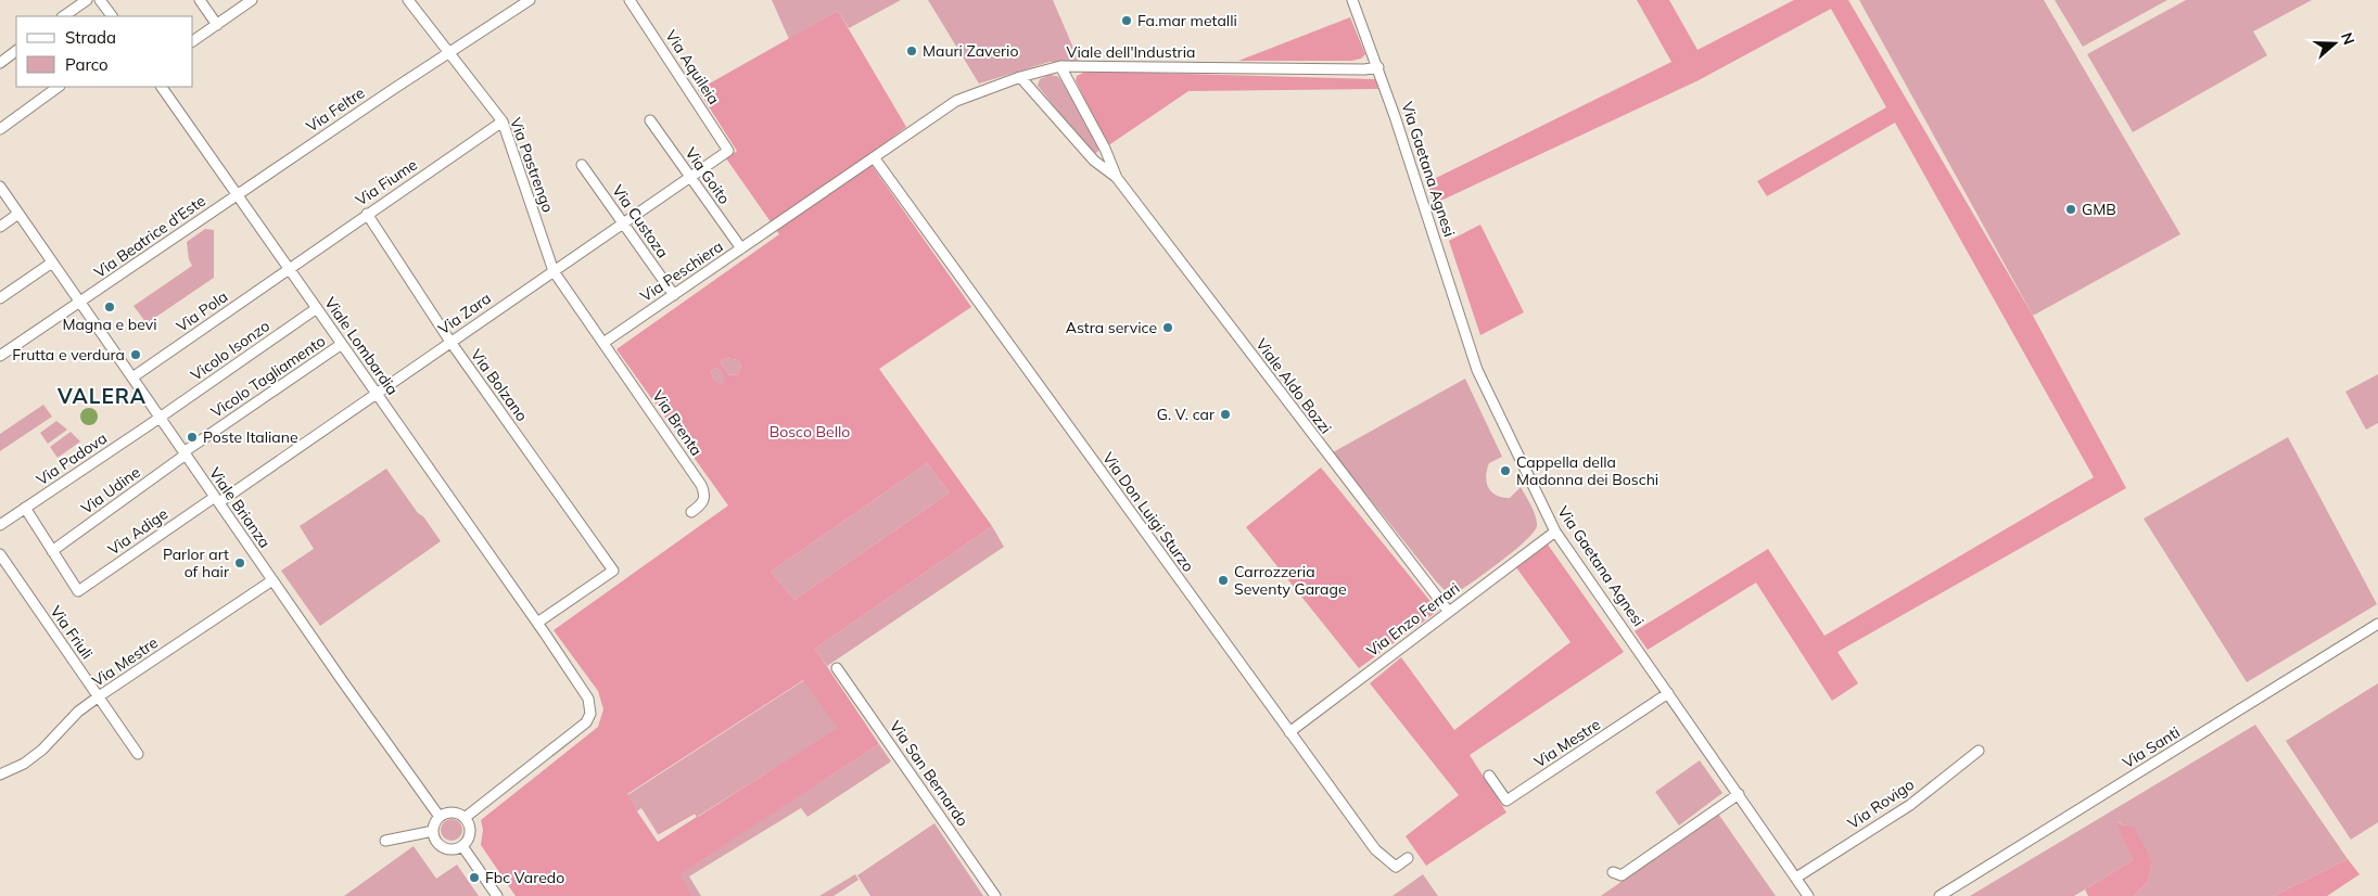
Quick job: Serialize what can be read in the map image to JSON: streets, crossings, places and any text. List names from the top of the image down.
{
  "streets": {
    "street": [
      "Viale dell'Industria",
      "Via Aquileia",
      "Via Feltre",
      "Via Pastrengo",
      "Via Gaetana Agnesi",
      "Via Goito",
      "Via Fiume",
      "Via Custoza",
      "Via Beatrice d'Este",
      "Via Peschiera",
      "Via Pola",
      "Via Zara",
      "Viale Lombardia",
      "Vicolo Isonzo",
      "Vicolo Tagliamento",
      "Via Bolzano",
      "Viale Aldo Bozzi",
      "Via Brenta",
      "Via Padova",
      "Via Udine",
      "Viale Brianza",
      "Via Don Luigi Sturzo",
      "Via Adige",
      "Via Enzo Ferrari",
      "Via Friuli",
      "Via Mestre",
      "Via Santi",
      "Via San Bernardo",
      "Via Rovigo"
    ]
  },
  "crossings": [
    ["Viale dell'Industria", "Via Gaetana Agnesi"],
    ["Viale dell'Industria", "Via Peschiera"],
    ["Viale dell'Industria", "Viale Aldo Bozzi"],
    ["Viale dell'Industria", "Via Don Luigi Sturzo"],
    ["Via Aquileia", "Via Zara"],
    ["Via Feltre", "Via Pastrengo"],
    ["Via Feltre", "Via Beatrice d'Este"],
    ["Via Feltre", "Viale Lombardia"],
    ["Via Pastrengo", "Via Fiume"],
    ["Via Pastrengo", "Via Peschiera"],
    ["Via Pastrengo", "Via Zara"],
    ["Via Pastrengo", "Via Brenta"],
    ["Via Gaetana Agnesi", "Via Enzo Ferrari"],
    ["Via Gaetana Agnesi", "Via Mestre"],
    ["Via Gaetana Agnesi", "Via Rovigo"],
    ["Via Goito", "Via Peschiera"],
    ["Via Goito", "Via Zara"],
    ["Via Fiume", "Via Pola"],
    ["Via Fiume", "Viale Lombardia"],
    ["Via Fiume", "Via Bolzano"],
    ["Via Custoza", "Via Peschiera"],
    ["Via Custoza", "Via Zara"],
    ["Via Beatrice d'Este", "Viale Lombardia"],
    ["Via Beatrice d'Este", "Viale Brianza"],
    ["Via Peschiera", "Via Brenta"],
    ["Via Peschiera", "Via Don Luigi Sturzo"],
    ["Via Pola", "Viale Lombardia"],
    ["Via Pola", "Viale Brianza"],
    ["Via Zara", "Viale Lombardia"],
    ["Via Zara", "Via Bolzano"],
    ["Via Zara", "Viale Brianza"],
    ["Via Zara", "Via Adige"],
    ["Viale Lombardia", "Vicolo Isonzo"],
    ["Viale Lombardia", "Vicolo Tagliamento"],
    ["Viale Lombardia", "Via Bolzano"],
    ["Viale Lombardia", "Viale Brianza"],
    ["Vicolo Isonzo", "Via Padova"],
    ["Vicolo Isonzo", "Viale Brianza"],
    ["Vicolo Tagliamento", "Via Udine"],
    ["Vicolo Tagliamento", "Viale Brianza"],
    ["Viale Aldo Bozzi", "Via Enzo Ferrari"],
    ["Via Padova", "Viale Brianza"],
    ["Via Udine", "Viale Brianza"],
    ["Via Udine", "Via Adige"],
    ["Viale Brianza", "Via Adige"],
    ["Viale Brianza", "Via Mestre"],
    ["Via Don Luigi Sturzo", "Via Enzo Ferrari"],
    ["Via Friuli", "Via Mestre"]
  ],
  "districts": ["VALERA"],
  "parks": ["Bosco Bello"],
  "places": [
    "Fa.mar metalli",
    "Mauri Zaverio",
    "GMB",
    "Magna e bevi",
    "Astra service",
    "Frutta e verdura",
    "G. V. car",
    "Poste Italiane",
    "Cappella della Madonna dei Boschi",
    "Parlor art of hair",
    "Carrozzeria Seventy Garage",
    "Fbc Varedo"
  ],
  "legend": ["Strada", "Parco"],
  "north": "right"
}
